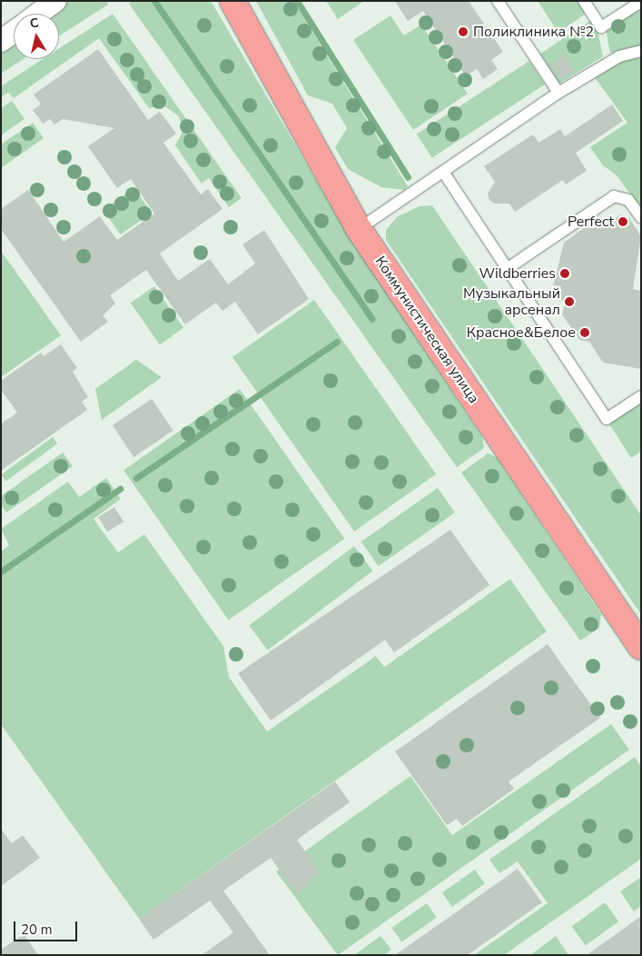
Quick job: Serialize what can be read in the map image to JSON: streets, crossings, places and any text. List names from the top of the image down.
{
  "streets": {
    "main road": ["Коммунистическая улица"]
  },
  "places": [
    "Поликлиника №2",
    "Perfect",
    "Wildberries",
    "Музыкальный арсенал",
    "Красное&Белое"
  ],
  "scale_bar": "20 m",
  "north": "top"
}
